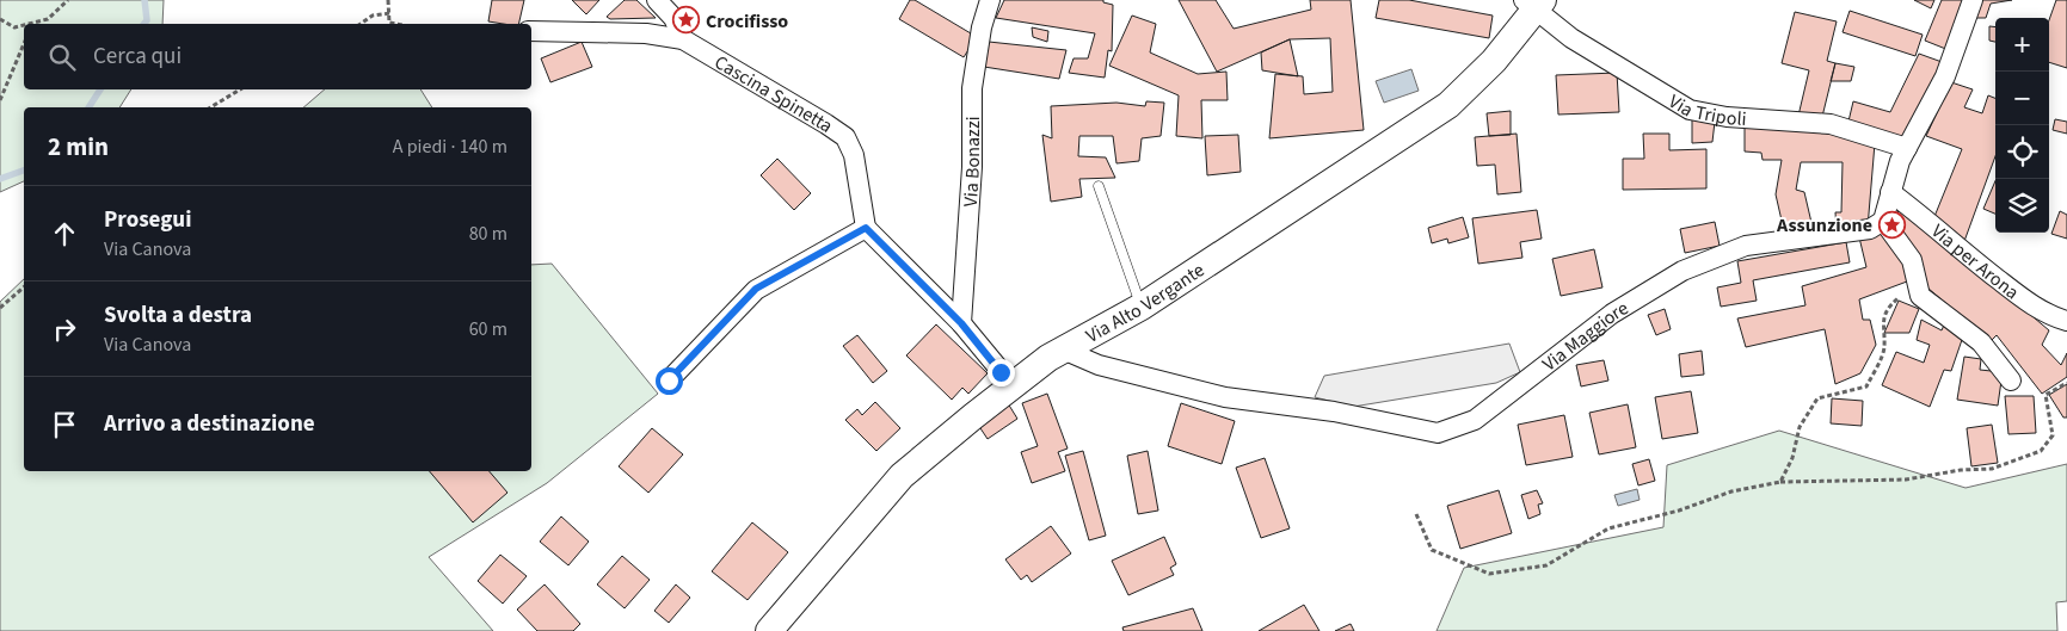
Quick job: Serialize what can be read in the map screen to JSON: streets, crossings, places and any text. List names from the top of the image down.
{
  "streets": {
    "main road": ["Via Alto Vergante"],
    "street": [
      "Cascina Spinetta",
      "Via Tripoli",
      "Via Bonazzi",
      "Via per Arona",
      "Via Maggiore"
    ]
  },
  "crossings": [
    ["Via Tripoli", "Via Alto Vergante"],
    ["Via Alto Vergante", "Via Maggiore"]
  ],
  "places": {
    "place": ["Crocifisso", "Assunzione"]
  },
  "page": {
    "map_buttons": ["+", "−"],
    "search": "Cerca qui",
    "heading": ["2 min", "A piedi · 140 m"],
    "list": [
      ["Prosegui", "Via Canova", "80 m"],
      ["Svolta a destra", "Via Canova", "60 m"],
      "Arrivo a destinazione"
    ]
  }
}
